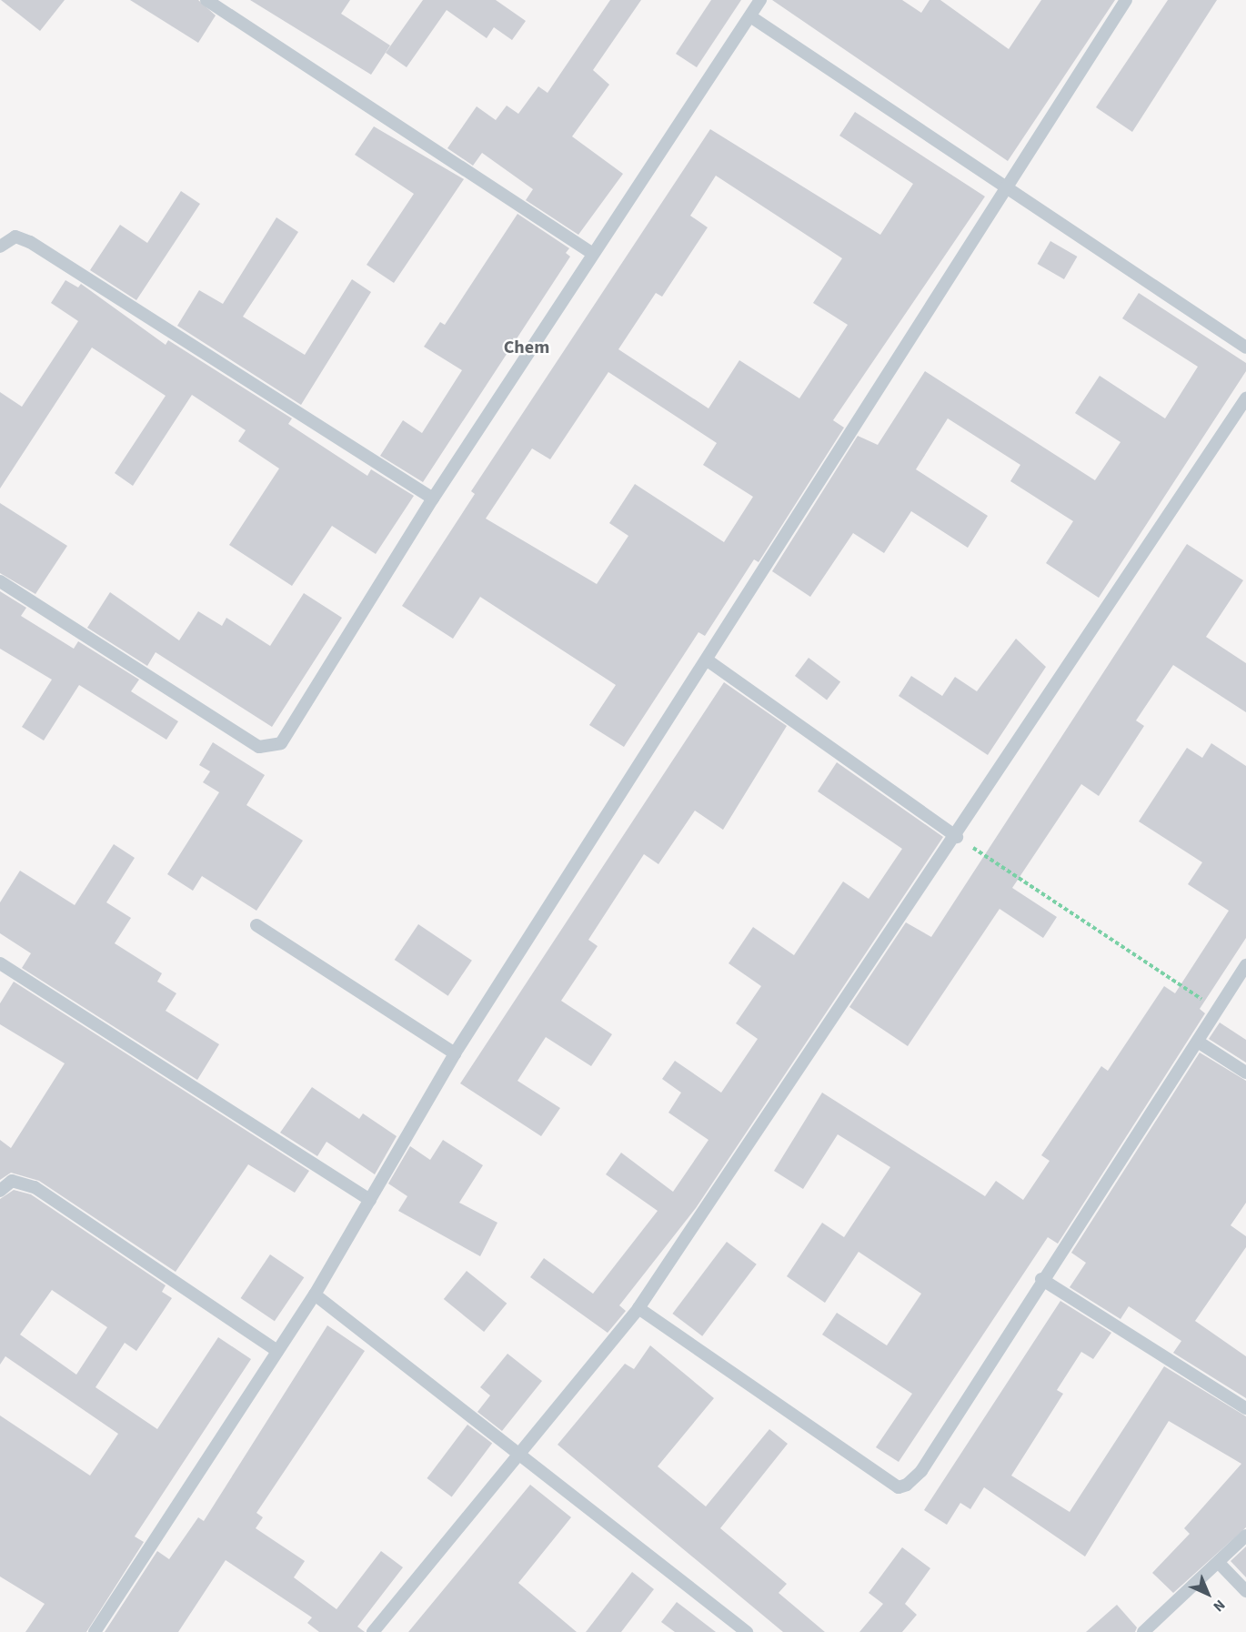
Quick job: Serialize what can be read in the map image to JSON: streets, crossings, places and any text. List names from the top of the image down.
{
  "districts": ["Chem"],
  "north": "bottom right"
}
